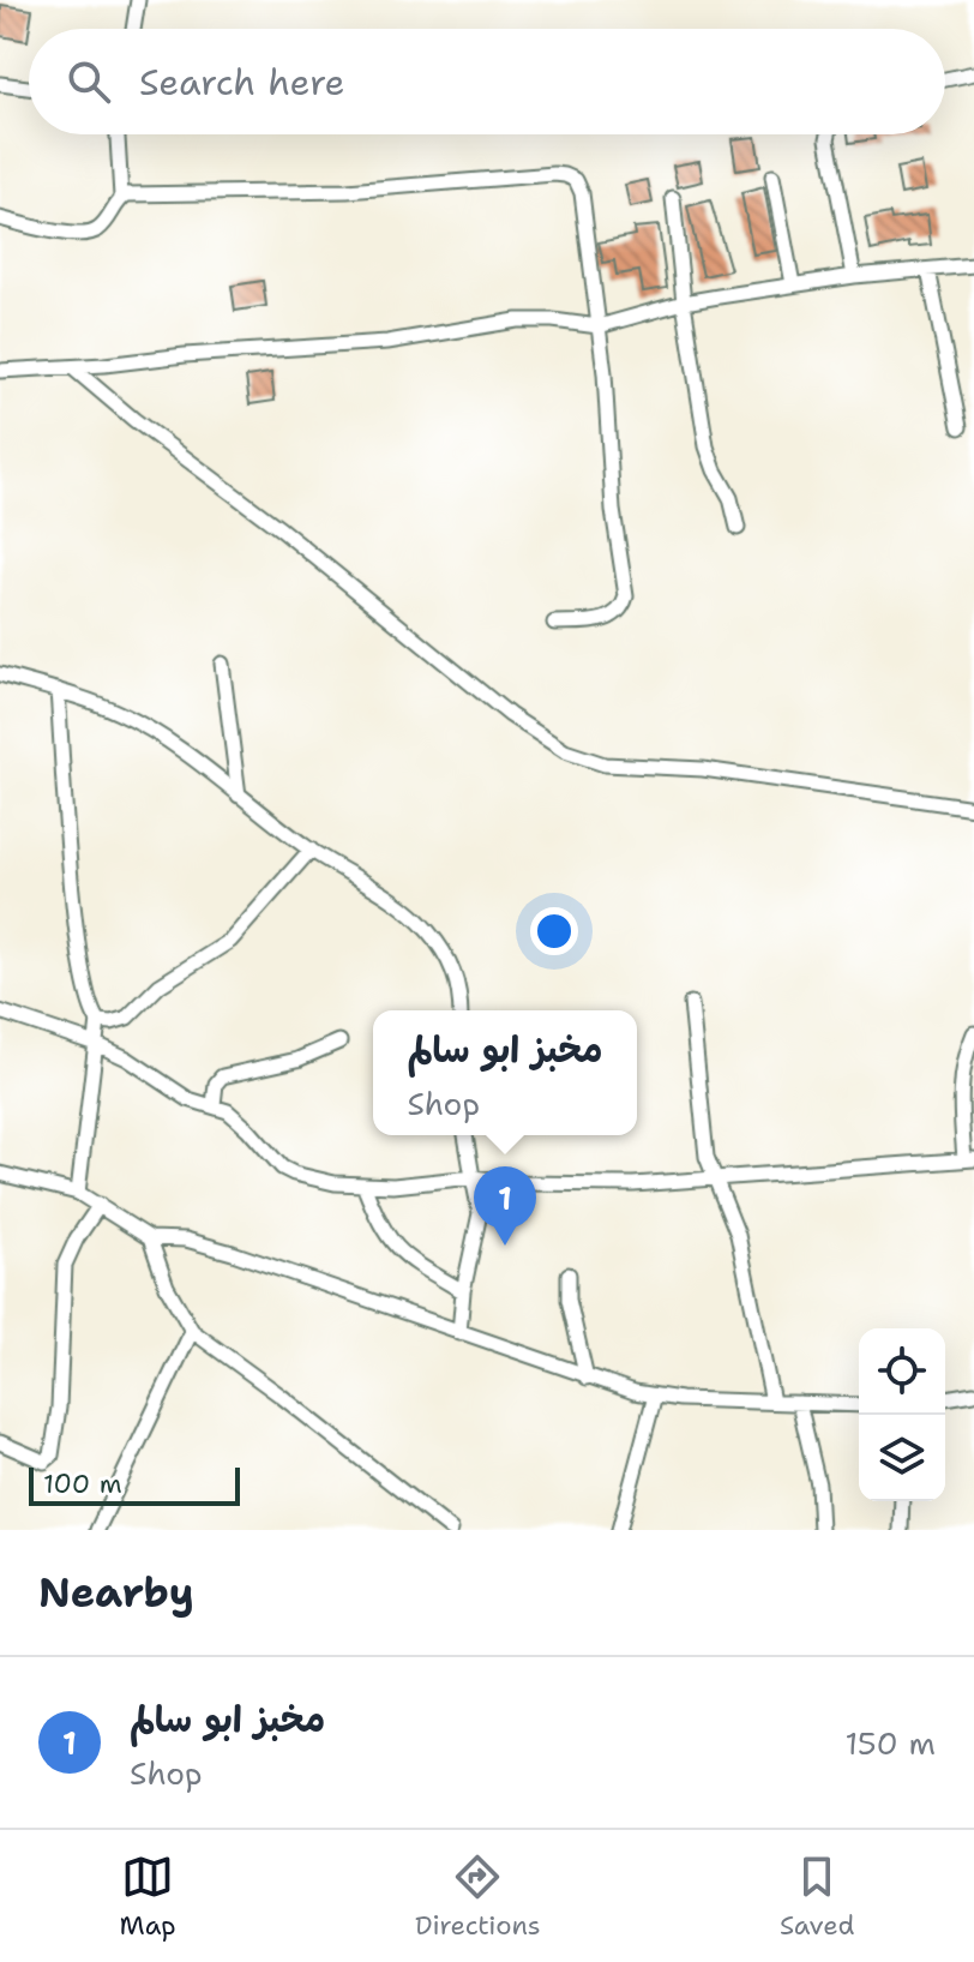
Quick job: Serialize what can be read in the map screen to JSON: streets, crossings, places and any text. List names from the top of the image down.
{
  "scale_bar": "100 m",
  "page": {
    "search": "Search here",
    "popup": ["مخبز ابو سالم", "Shop"],
    "pins": "1",
    "scale": "100 m",
    "heading": "Nearby",
    "list": [
      {
        "mark": "1",
        "name": "مخبز ابو سالم",
        "note": "Shop",
        "value": "150 m"
      }
    ],
    "nav": ["Map", "Directions", "Saved"]
  }
}
